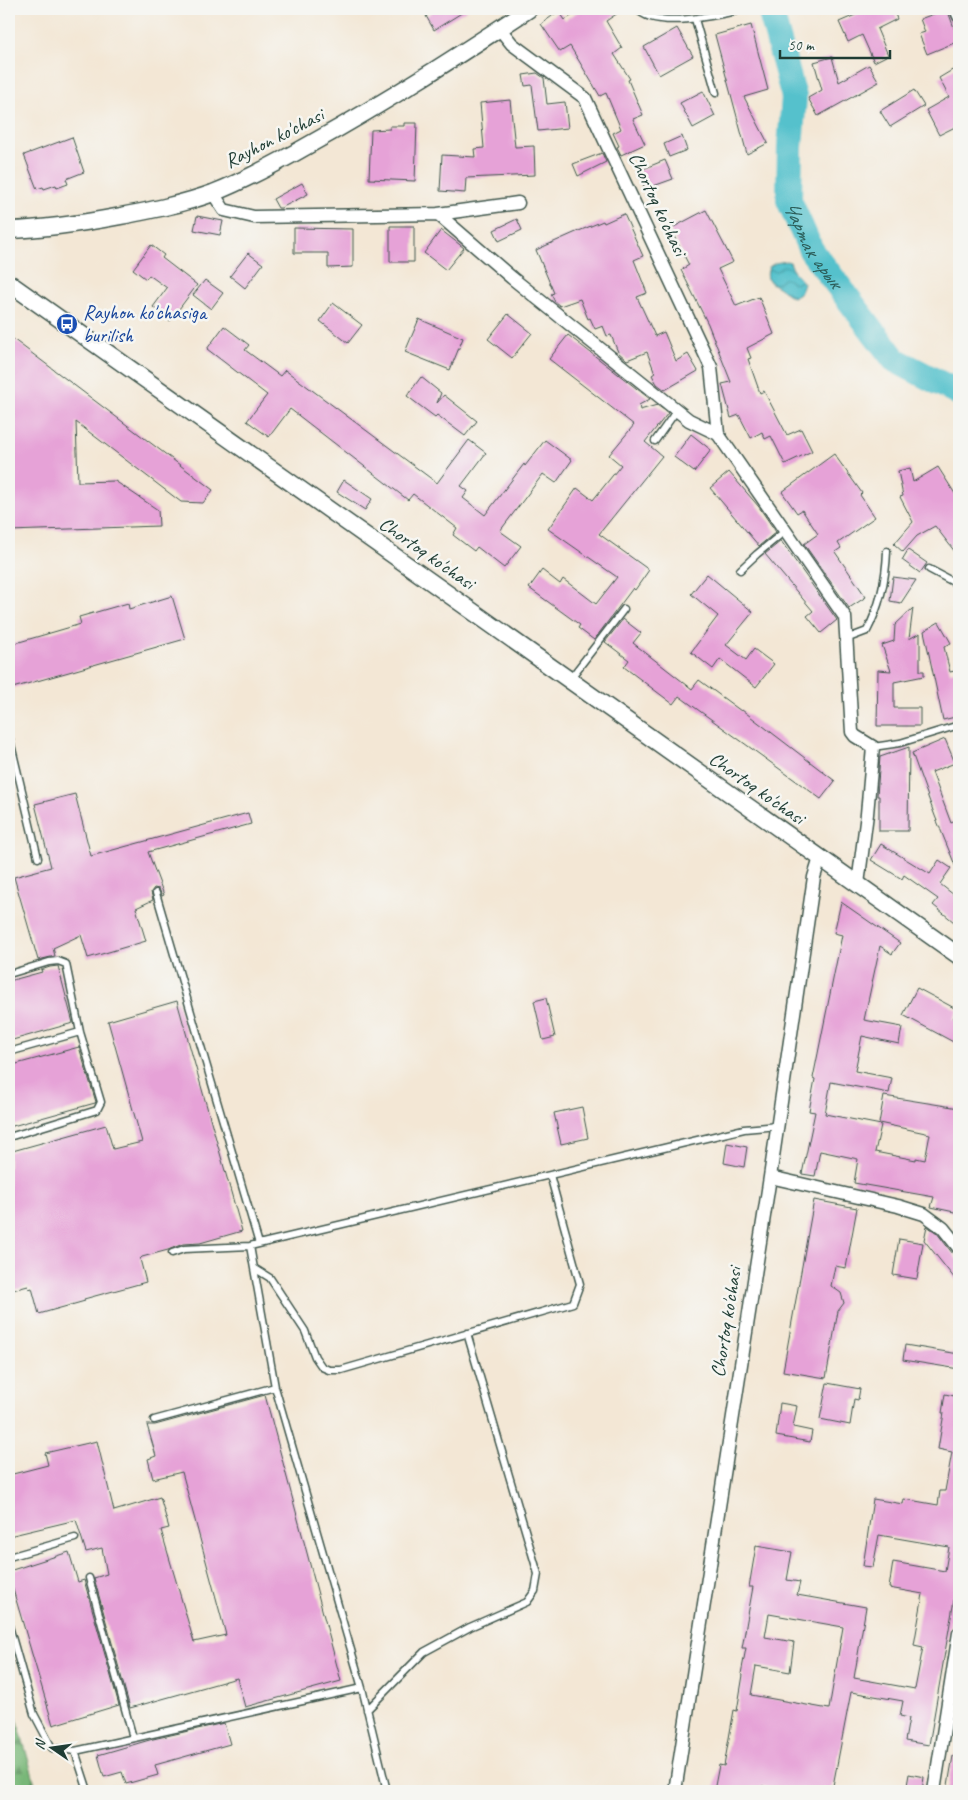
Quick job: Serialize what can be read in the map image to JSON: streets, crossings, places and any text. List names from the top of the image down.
{
  "streets": {
    "street": ["Rayhon ko'chasi", "Chortoq ko'chasi"]
  },
  "crossings": [
    ["Rayhon ko'chasi", "Chortoq ko'chasi"]
  ],
  "water": ["Чартак арык"],
  "places": {
    "bus stop": ["Rayhon ko'chasiga burilish"]
  },
  "scale_bar": "50 m",
  "north": "left"
}
